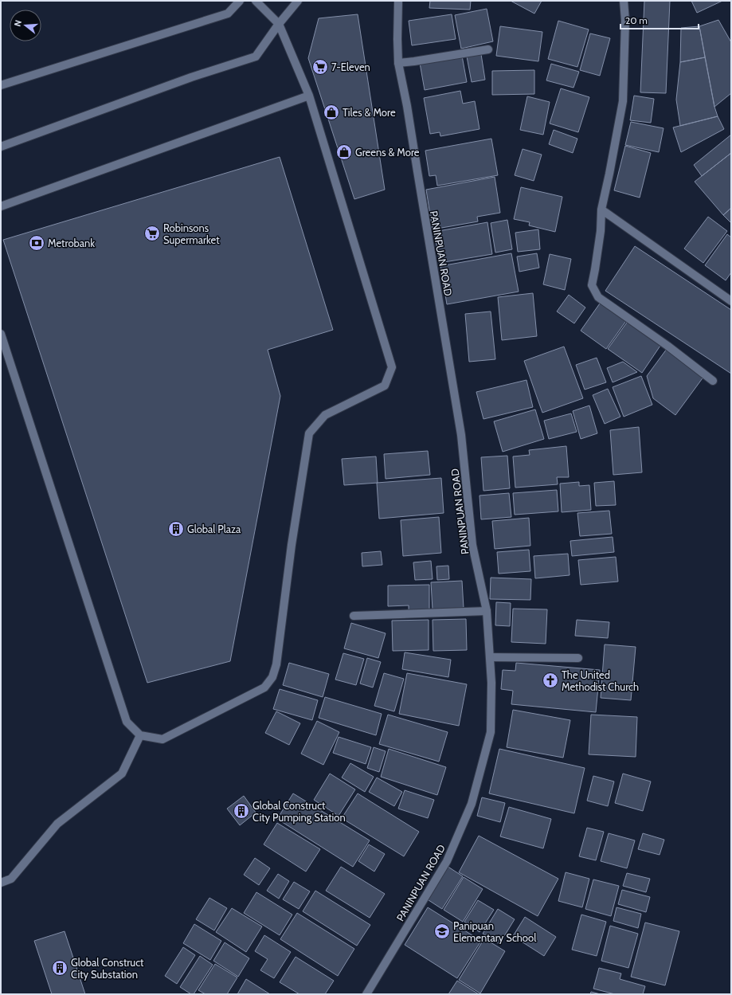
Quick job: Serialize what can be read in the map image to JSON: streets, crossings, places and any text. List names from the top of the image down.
{
  "streets": {
    "main road": ["PANINPUAN ROAD"]
  },
  "places": {
    "supermarket": ["7-Eleven", "Robinsons Supermarket"],
    "shop": ["Tiles & More", "Greens & More"],
    "bank": ["Metrobank"],
    "building": ["Global Plaza", "Global Construct City Pumping Station", "Global Construct City Substation"],
    "church": ["The United Methodist Church"],
    "school or university": ["Panipuan Elementary School"]
  },
  "scale_bar": "20 m",
  "north": "left"
}
